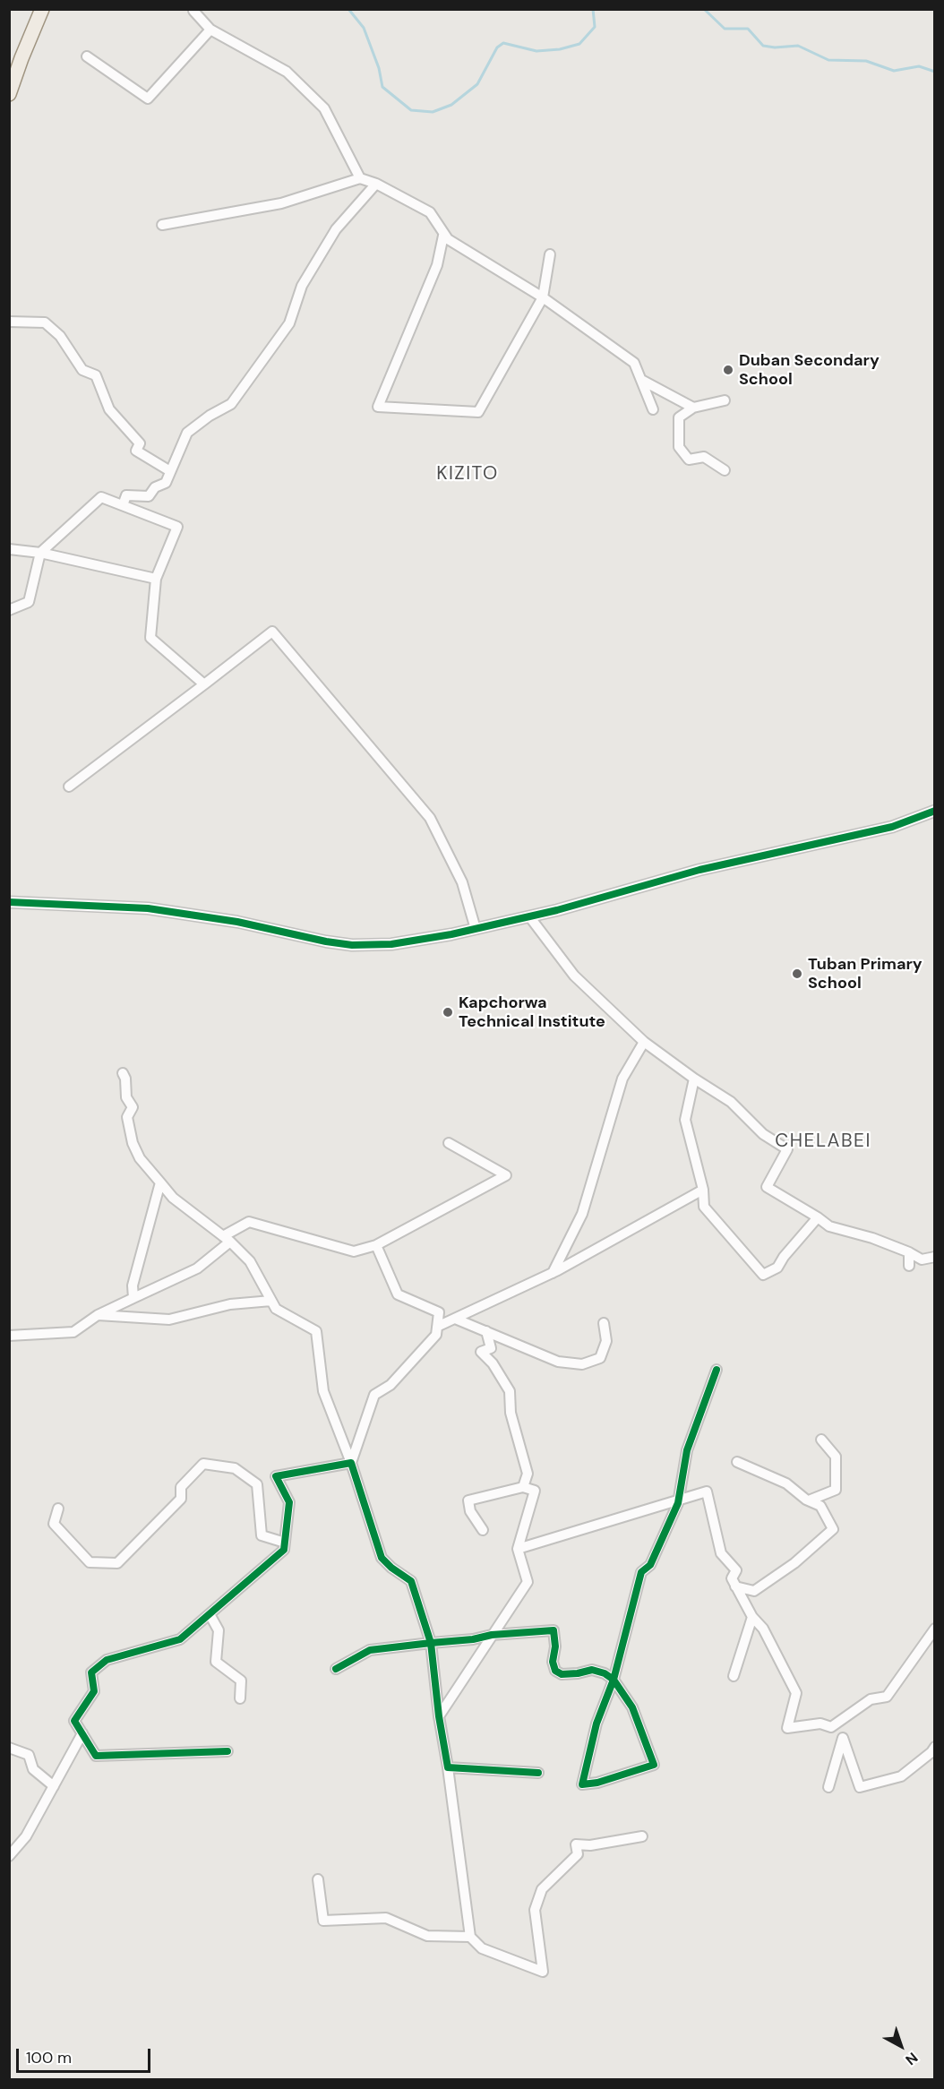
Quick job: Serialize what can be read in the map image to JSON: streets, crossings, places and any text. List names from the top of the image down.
{
  "districts": ["KIZITO", "CHELABEI"],
  "places": ["Duban Secondary School", "Tuban Primary School", "Kapchorwa Technical Institute"],
  "scale_bar": "100 m",
  "north": "bottom right"
}
